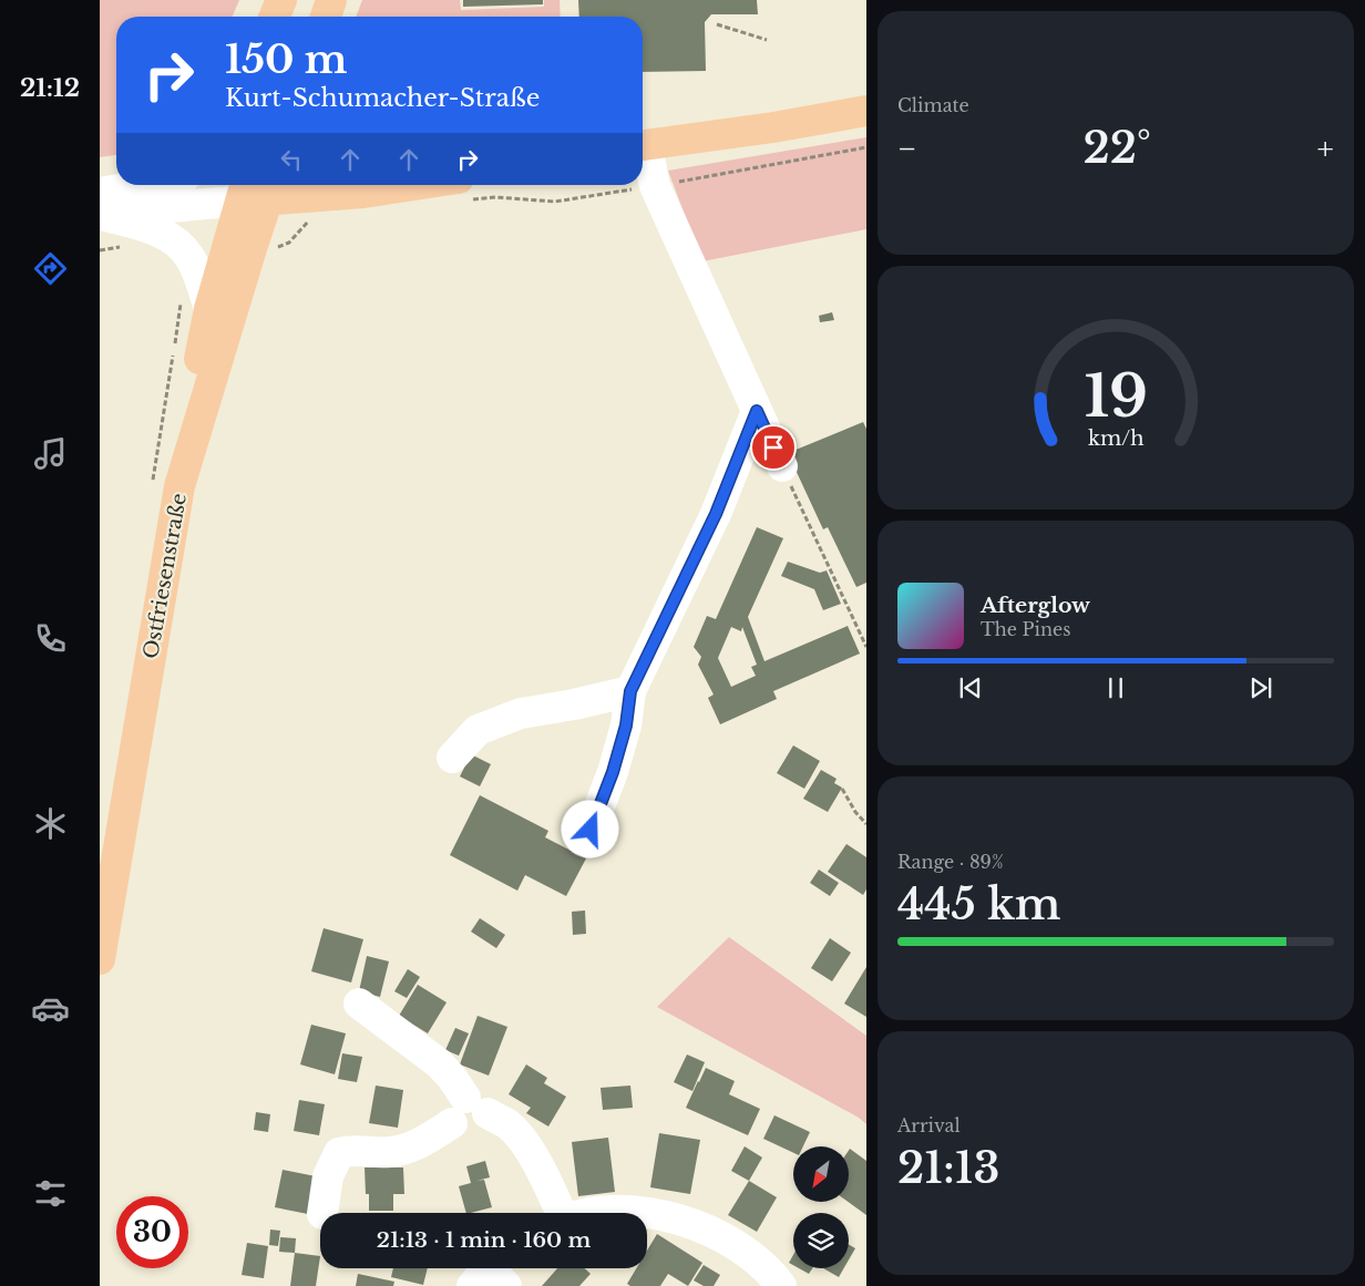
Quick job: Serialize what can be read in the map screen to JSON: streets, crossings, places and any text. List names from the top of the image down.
{
  "streets": {
    "main road": ["Ostfriesenstraße"]
  },
  "north": "bottom left",
  "page": {
    "tabs": "21:12",
    "tile": [
      "Climate",
      ["Range · 89%", "445 km"],
      ["Arrival", "21:13"]
    ],
    "turn": ["150 m", "Kurt-Schumacher-Straße"],
    "heat": ["−", "22°", "+"],
    "song": ["Afterglow", "The Pines"],
    "limit": "30",
    "trip": "21:13 · 1 min · 160 m",
    "gauge": ["19", "km/h"]
  }
}
